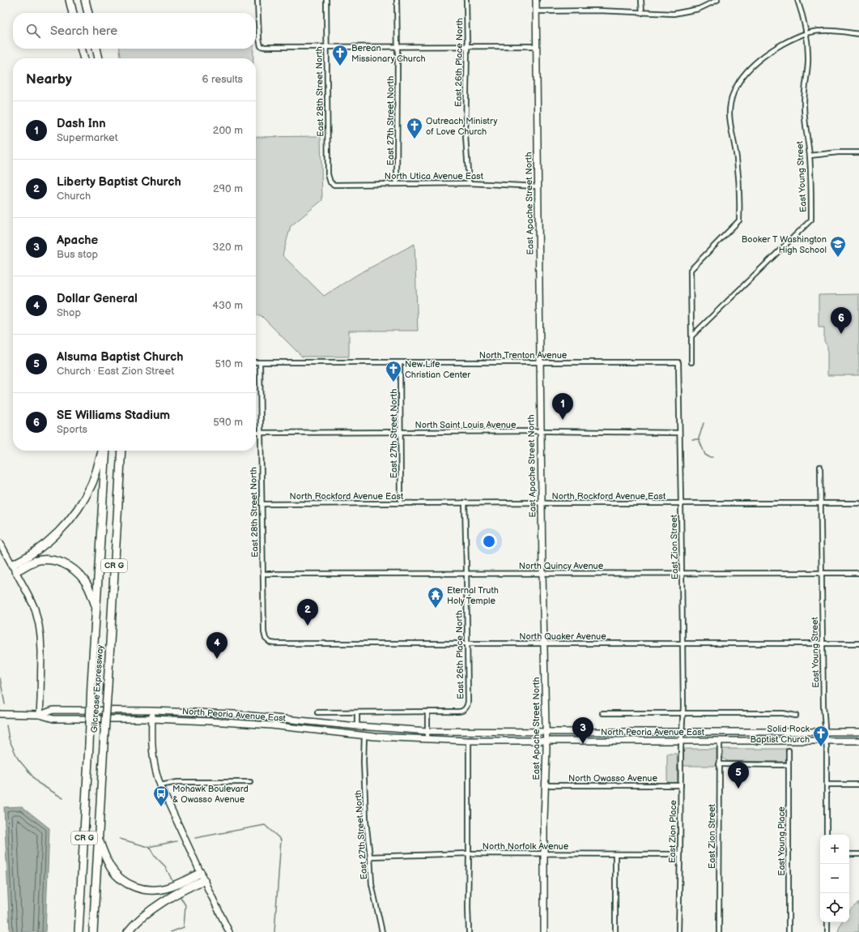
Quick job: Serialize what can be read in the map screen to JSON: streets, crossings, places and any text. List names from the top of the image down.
{
  "streets": {
    "highway": ["CR G", "Gilcrease Expressway"],
    "main road": ["East Apache Street North", "North Peoria Avenue East"],
    "street": [
      "East 26th Place North",
      "East 28th Street North",
      "East 27th Street North",
      "North Utica Avenue East",
      "East Young Street",
      "North Trenton Avenue",
      "North Saint Louis Avenue",
      "North Rockford Avenue East",
      "East Zion Street",
      "North Quincy Avenue",
      "North Quaker Avenue",
      "North Owasso Avenue",
      "East Zion Place",
      "East Young Place",
      "North Norfolk Avenue"
    ]
  },
  "crossings": [
    ["East 26th Place North", "North Utica Avenue East"],
    ["East 26th Place North", "North Rockford Avenue East"],
    ["East 26th Place North", "North Quincy Avenue"],
    ["East 26th Place North", "North Quaker Avenue"],
    ["East 28th Street North", "North Utica Avenue East"],
    ["East 28th Street North", "North Trenton Avenue"],
    ["East 28th Street North", "North Saint Louis Avenue"],
    ["East 28th Street North", "North Rockford Avenue East"],
    ["East 28th Street North", "North Quincy Avenue"],
    ["East 28th Street North", "North Quaker Avenue"],
    ["East 27th Street North", "North Utica Avenue East"],
    ["East 27th Street North", "North Trenton Avenue"],
    ["East 27th Street North", "North Saint Louis Avenue"],
    ["East 27th Street North", "North Rockford Avenue East"],
    ["East 27th Street North", "North Peoria Avenue East"],
    ["East 27th Street North", "North Norfolk Avenue"],
    ["North Utica Avenue East", "East Apache Street North"],
    ["East Young Street", "North Rockford Avenue East"],
    ["East Young Street", "North Quincy Avenue"],
    ["East Young Street", "North Quaker Avenue"],
    ["East Young Street", "North Peoria Avenue East"],
    ["East Apache Street North", "North Trenton Avenue"],
    ["East Apache Street North", "North Saint Louis Avenue"],
    ["East Apache Street North", "North Rockford Avenue East"],
    ["East Apache Street North", "North Quincy Avenue"],
    ["East Apache Street North", "North Quaker Avenue"],
    ["East Apache Street North", "North Peoria Avenue East"],
    ["East Apache Street North", "North Owasso Avenue"],
    ["East Apache Street North", "North Norfolk Avenue"],
    ["North Trenton Avenue", "East Zion Street"],
    ["North Saint Louis Avenue", "East Zion Street"],
    ["North Rockford Avenue East", "East Zion Street"],
    ["East Zion Street", "North Quincy Avenue"],
    ["East Zion Street", "North Quaker Avenue"],
    ["East Zion Street", "North Peoria Avenue East"],
    ["East Zion Street", "East Zion Place"],
    ["North Peoria Avenue East", "East Zion Place"],
    ["North Owasso Avenue", "East Zion Place"],
    ["East Zion Place", "North Norfolk Avenue"]
  ],
  "places": {
    "church": [
      "Berean Missionary Church",
      "Outreach Ministry of Love Church",
      "New Life Christian Center",
      "Solid Rock Baptist Church"
    ],
    "school or university": ["Booker T Washington High School"],
    "temple": ["Eternal Truth Holy Temple"],
    "bus stop": ["Mohawk Boulevard & Owasso Avenue"]
  },
  "page": {
    "search": "Search here",
    "heading": ["Nearby", "6 results"],
    "list": [
      {
        "mark": "1",
        "name": "Dash Inn",
        "note": "Supermarket",
        "value": "200 m"
      },
      {
        "mark": "2",
        "name": "Liberty Baptist Church",
        "note": "Church",
        "value": "290 m"
      },
      {
        "mark": "3",
        "name": "Apache",
        "note": "Bus stop",
        "value": "320 m"
      },
      {
        "mark": "4",
        "name": "Dollar General",
        "note": "Shop",
        "value": "430 m"
      },
      {
        "mark": "5",
        "name": "Alsuma Baptist Church",
        "note": "Church · East Zion Street",
        "value": "510 m"
      },
      {
        "mark": "6",
        "name": "SE Williams Stadium",
        "note": "Sports",
        "value": "590 m"
      }
    ],
    "pins": [
      "6",
      "1",
      "2",
      "4",
      "3",
      "5"
    ],
    "map_buttons": ["+", "−"]
  }
}
